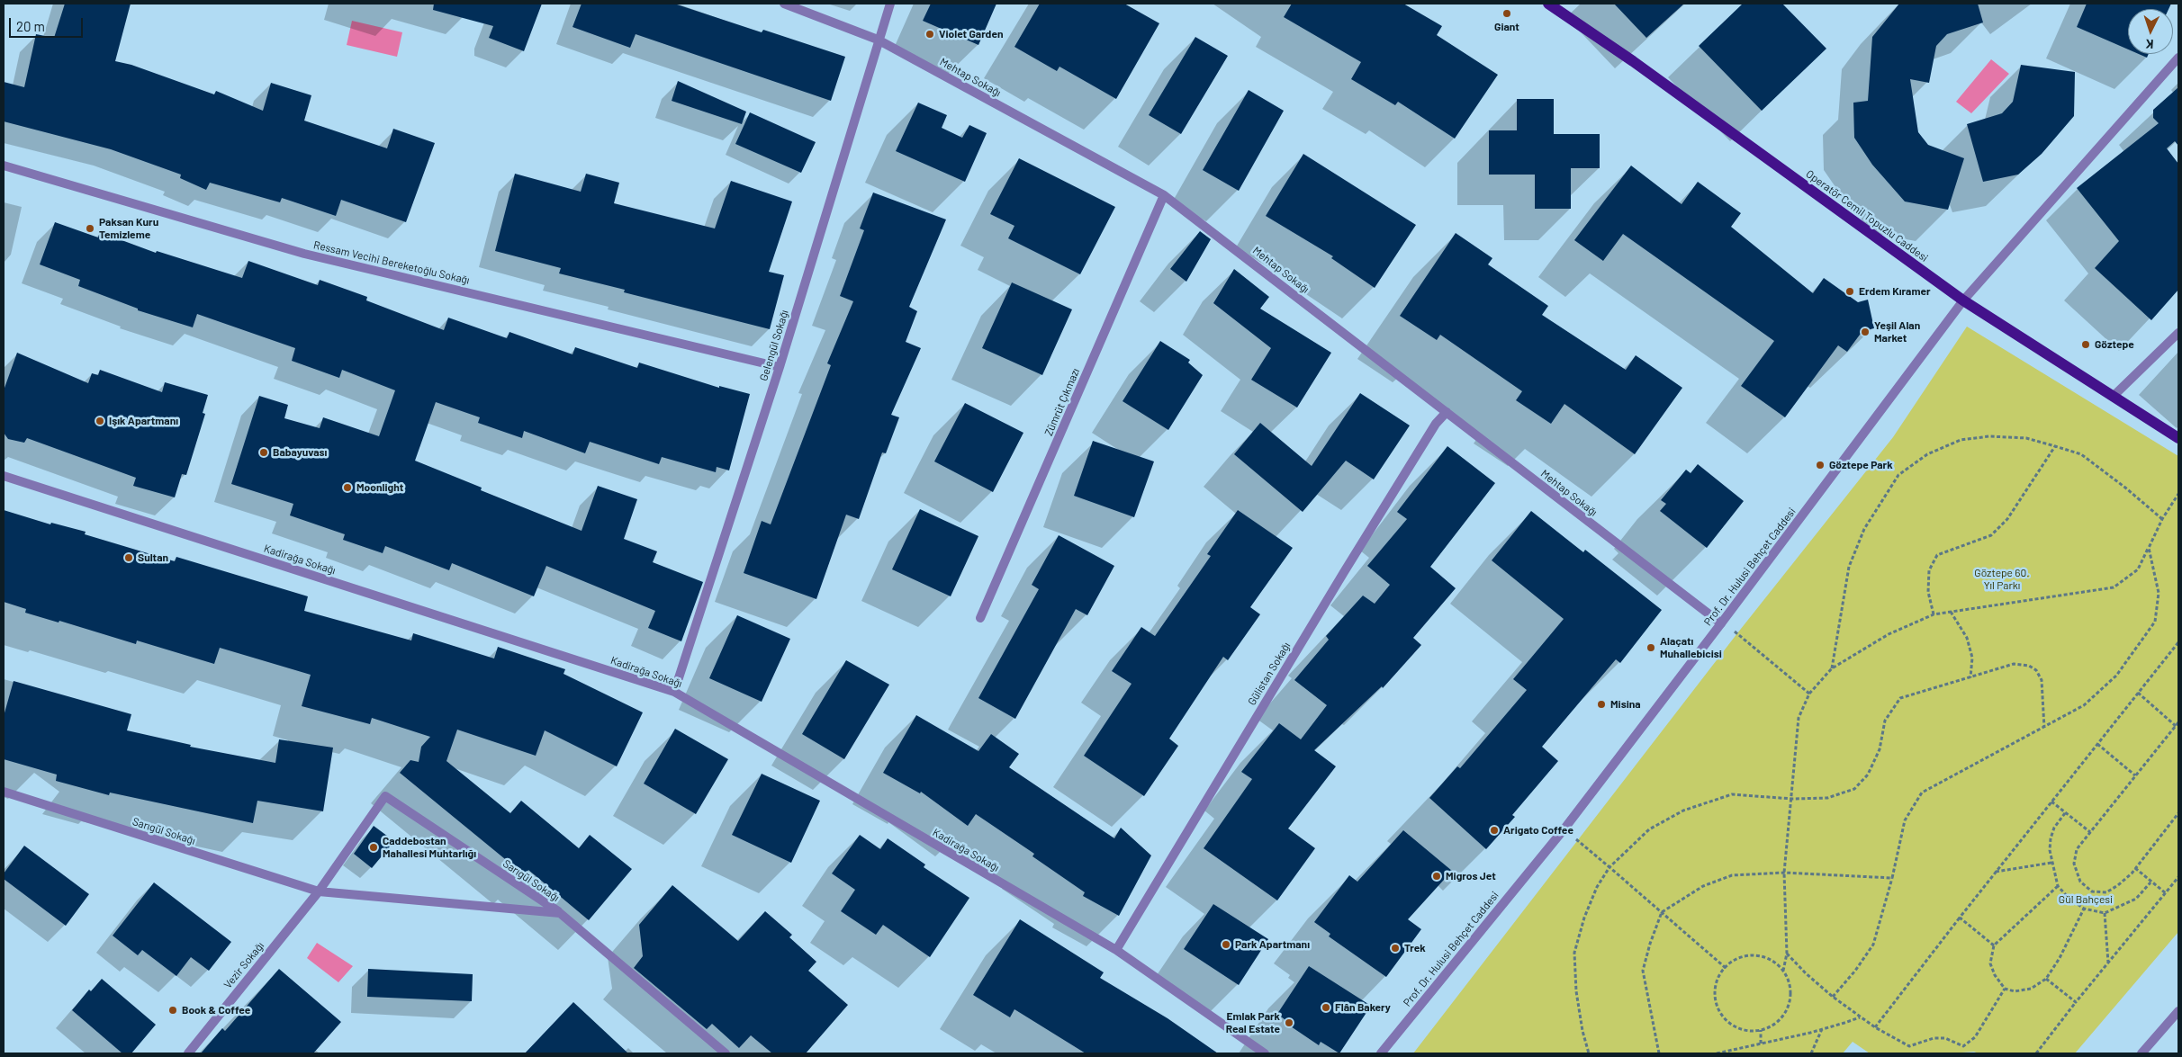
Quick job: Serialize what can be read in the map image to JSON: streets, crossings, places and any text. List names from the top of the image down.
{
  "streets": {
    "main road": ["Operatör Cemil Topuzlu Caddesi"],
    "street": [
      "Mehtap Sokağı",
      "Ressam Vecihi Bereketoğlu Sokağı",
      "Gelengül Sokağı",
      "Zümrüt Çıkmazı",
      "Kadirağa Sokağı",
      "Prof. Dr. Hulusi Behçet Caddesi",
      "Gülistan Sokağı",
      "Sarıgül Sokağı",
      "Vezir Sokağı"
    ]
  },
  "crossings": [
    ["Mehtap Sokağı", "Gelengül Sokağı"],
    ["Mehtap Sokağı", "Zümrüt Çıkmazı"],
    ["Mehtap Sokağı", "Prof. Dr. Hulusi Behçet Caddesi"],
    ["Mehtap Sokağı", "Gülistan Sokağı"],
    ["Operatör Cemil Topuzlu Caddesi", "Prof. Dr. Hulusi Behçet Caddesi"],
    ["Ressam Vecihi Bereketoğlu Sokağı", "Gelengül Sokağı"],
    ["Gelengül Sokağı", "Kadirağa Sokağı"],
    ["Kadirağa Sokağı", "Gülistan Sokağı"],
    ["Sarıgül Sokağı", "Vezir Sokağı"]
  ],
  "parks": ["Göztepe 60. Yıl Parkı", "Gül Bahçesi"],
  "places": [
    "Giant",
    "Violet Garden",
    "Paksan Kuru Temizleme",
    "Erdem Kıramer",
    "Yeşil Alan Market",
    "Göztepe",
    "Işık Apartmanı",
    "Babayuvası",
    "Göztepe Park",
    "Moonlight",
    "Sultan",
    "Alaçatı Muhallebicisi",
    "Misina",
    "Arigato Coffee",
    "Caddebostan Mahallesi Muhtarlığı",
    "Migros Jet",
    "Park Apartmanı",
    "Trek",
    "Flân Bakery",
    "Book & Coffee",
    "Emlak Park Real Estate"
  ],
  "scale_bar": "20 m",
  "north": "bottom"
}
